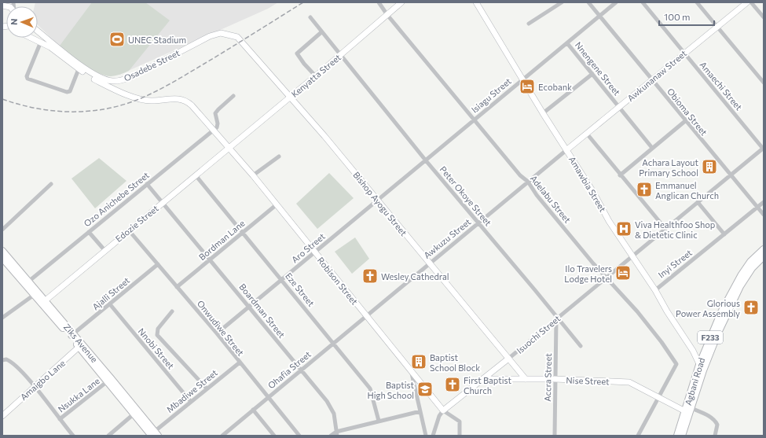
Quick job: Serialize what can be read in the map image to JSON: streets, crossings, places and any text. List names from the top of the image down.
{
  "streets": {
    "main road": [
      "Osadebe Street",
      "Kenyatta Street",
      "Awkunanaw Street",
      "Amawbia Street",
      "Bishop Ayogu Street",
      "Edozie Street",
      "Robison Street",
      "Isuochi Street",
      "F233",
      "Ziks Avenue",
      "Amaigbo Lane",
      "Nise Street",
      "Agbani Road"
    ],
    "street": [
      "Nnengene Street",
      "Amaechi Street",
      "Isiagu Street",
      "Obioma Street",
      "Peter Okoye Street",
      "Ozo Anichebe Street",
      "Adelabu Street",
      "Awkuzu Street",
      "Bordman Lane",
      "Aro Street",
      "Inyi Street",
      "Eze Street",
      "Ajalli Street",
      "Boardman Street",
      "Onwudiwe Street",
      "Nnobi Street",
      "Ohafia Street",
      "Accra Street",
      "Mbadiwe Street",
      "Nsukka Lane"
    ]
  },
  "crossings": [
    ["Osadebe Street", "Ozo Anichebe Street"],
    ["Osadebe Street", "Bishop Ayogu Street"],
    ["Osadebe Street", "Robison Street"],
    ["Nnengene Street", "Awkunanaw Street"],
    ["Nnengene Street", "Isiagu Street"],
    ["Kenyatta Street", "Peter Okoye Street"],
    ["Kenyatta Street", "Adelabu Street"],
    ["Kenyatta Street", "Bishop Ayogu Street"],
    ["Kenyatta Street", "Edozie Street"],
    ["Kenyatta Street", "Robison Street"],
    ["Awkunanaw Street", "Amaechi Street"],
    ["Awkunanaw Street", "Obioma Street"],
    ["Awkunanaw Street", "Amawbia Street"],
    ["Awkunanaw Street", "Awkuzu Street"],
    ["Amaechi Street", "Isuochi Street"],
    ["Isiagu Street", "Obioma Street"],
    ["Isiagu Street", "Amawbia Street"],
    ["Isiagu Street", "Peter Okoye Street"],
    ["Isiagu Street", "Adelabu Street"],
    ["Isiagu Street", "Bishop Ayogu Street"],
    ["Isiagu Street", "Aro Street"],
    ["Obioma Street", "Inyi Street"],
    ["Obioma Street", "Isuochi Street"],
    ["Amawbia Street", "Awkuzu Street"],
    ["Amawbia Street", "Inyi Street"],
    ["Amawbia Street", "Isuochi Street"],
    ["Amawbia Street", "Agbani Road"],
    ["Peter Okoye Street", "Awkuzu Street"],
    ["Peter Okoye Street", "Isuochi Street"],
    ["Peter Okoye Street", "Accra Street"],
    ["Ozo Anichebe Street", "Robison Street"],
    ["Ozo Anichebe Street", "Boardman Street"],
    ["Ozo Anichebe Street", "Ziks Avenue"],
    ["Adelabu Street", "Awkuzu Street"],
    ["Adelabu Street", "Isuochi Street"],
    ["Adelabu Street", "Nise Street"],
    ["Bishop Ayogu Street", "Awkuzu Street"],
    ["Bishop Ayogu Street", "Aro Street"],
    ["Bishop Ayogu Street", "Isuochi Street"],
    ["Bishop Ayogu Street", "Nise Street"],
    ["Edozie Street", "Robison Street"],
    ["Edozie Street", "Eze Street"],
    ["Edozie Street", "Boardman Street"],
    ["Edozie Street", "Onwudiwe Street"],
    ["Edozie Street", "Ziks Avenue"],
    ["Awkuzu Street", "Robison Street"],
    ["Awkuzu Street", "Ohafia Street"],
    ["Bordman Lane", "Robison Street"],
    ["Bordman Lane", "Eze Street"],
    ["Bordman Lane", "Boardman Street"],
    ["Bordman Lane", "Onwudiwe Street"],
    ["Aro Street", "Robison Street"],
    ["Aro Street", "Eze Street"],
    ["Aro Street", "Boardman Street"],
    ["Aro Street", "Onwudiwe Street"],
    ["Robison Street", "Isuochi Street"],
    ["Robison Street", "Ohafia Street"],
    ["Eze Street", "Ohafia Street"],
    ["Ajalli Street", "Onwudiwe Street"],
    ["Ajalli Street", "Ziks Avenue"],
    ["Ajalli Street", "Nnobi Street"],
    ["Boardman Street", "Ohafia Street"],
    ["Onwudiwe Street", "Ohafia Street"],
    ["Onwudiwe Street", "Mbadiwe Street"],
    ["Isuochi Street", "Accra Street"],
    ["Isuochi Street", "Nise Street"],
    ["Ziks Avenue", "Amaigbo Lane"],
    ["Ziks Avenue", "Mbadiwe Street"],
    ["Ziks Avenue", "Nsukka Lane"],
    ["Nnobi Street", "Mbadiwe Street"],
    ["Accra Street", "Nise Street"],
    ["Nise Street", "Agbani Road"]
  ],
  "places": {
    "sports": ["UNEC Stadium"],
    "hotel": ["Ecobank", "Ilo Travelers Lodge Hotel"],
    "building": ["Achara Layout Primary School", "Baptist School Block"],
    "church": [
      "Emmanuel Anglican Church",
      "Wesley Cathedral",
      "Glorious Power Assembly",
      "First Baptist Church"
    ],
    "hospital": ["Viva Healthfoo Shop & Dietetic Clinic"],
    "school or university": ["Baptist High School"]
  },
  "scale_bar": "100 m",
  "north": "left"
}
